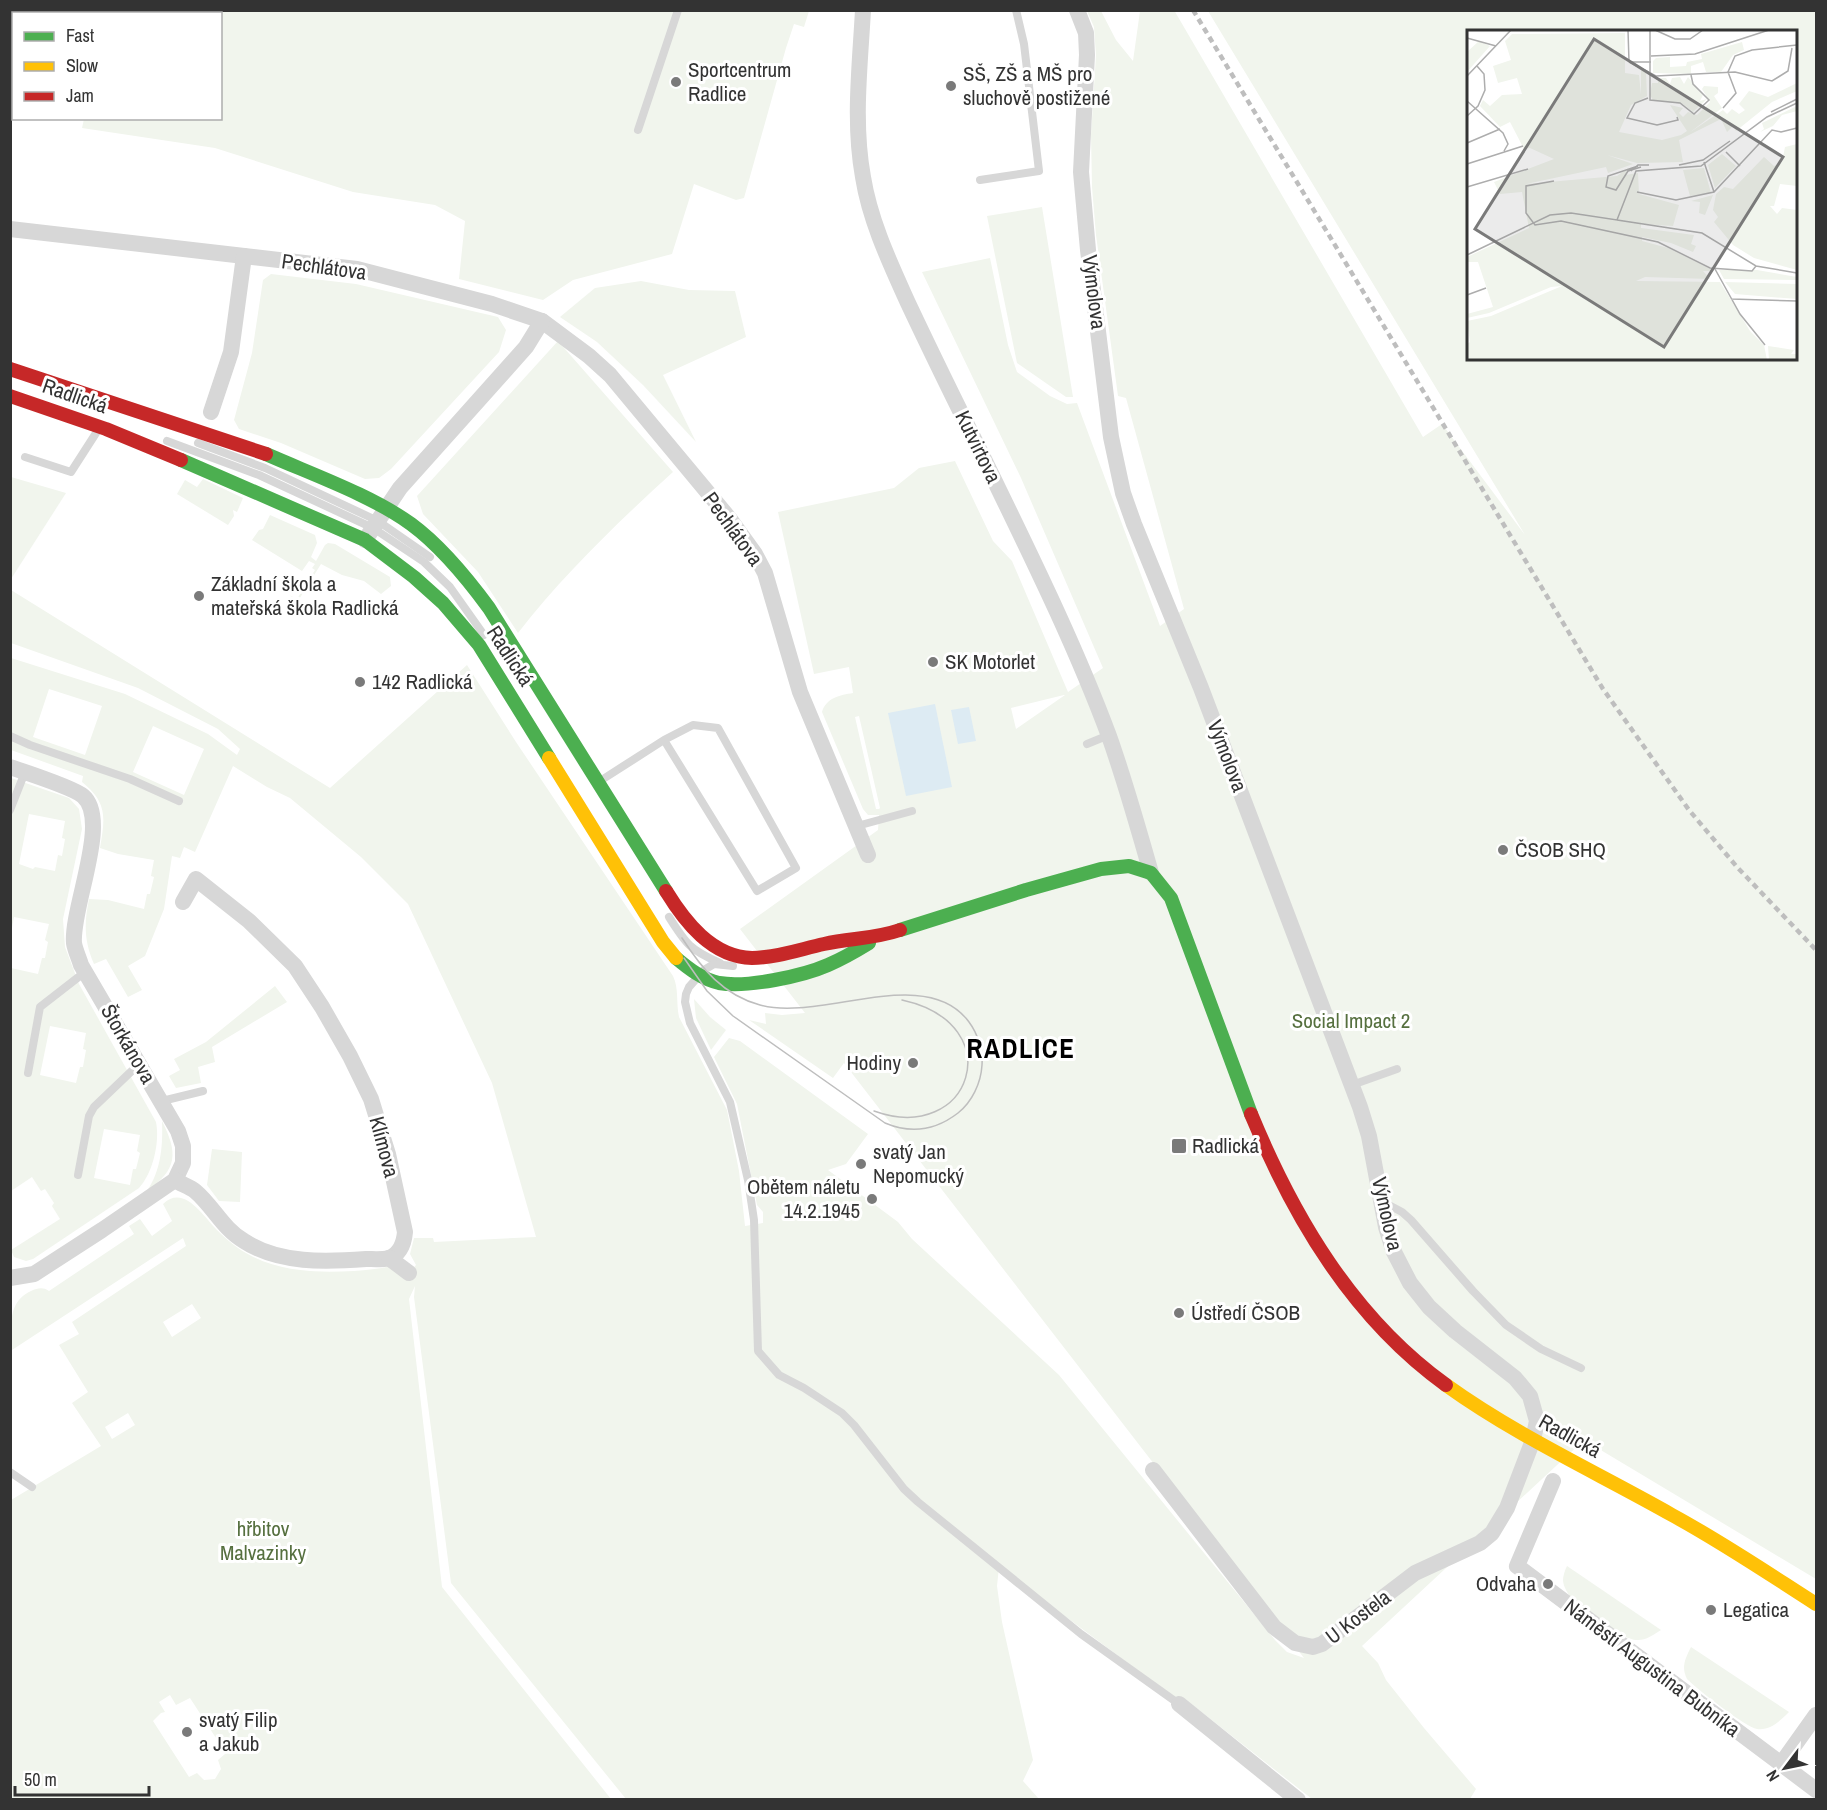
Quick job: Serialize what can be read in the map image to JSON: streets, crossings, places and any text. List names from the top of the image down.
{
  "streets": {
    "main road": ["Radlická"],
    "street": [
      "Pechlátova",
      "Výmolova",
      "Kutvirtova",
      "Štorkánova",
      "Klímova",
      "U Kostela",
      "Náměstí Augustina Bubníka"
    ]
  },
  "crossings": [
    ["Výmolova", "Radlická"],
    ["Výmolova", "U Kostela"],
    ["Radlická", "Kutvirtova"],
    ["Radlická", "U Kostela"]
  ],
  "districts": ["RADLICE"],
  "parks": ["Social Impact 2", "hřbitov Malvazinky"],
  "places": {
    "other": [
      "Sportcentrum Radlice",
      "SŠ, ZŠ a MŠ pro sluchově postižené",
      "Základní škola a mateřská škola Radlická",
      "SK Motorlet",
      "142 Radlická",
      "ČSOB SHQ",
      "Hodiny",
      "svatý Jan Nepomucký",
      "Obětem náletu 14.2.1945",
      "Ústředí ČSOB",
      "Odvaha",
      "Legatica",
      "svatý Filip a Jakub"
    ],
    "transit": ["Radlická"]
  },
  "legend": ["Fast", "Slow", "Jam"],
  "scale_bar": "50 m",
  "north": "bottom left"
}
